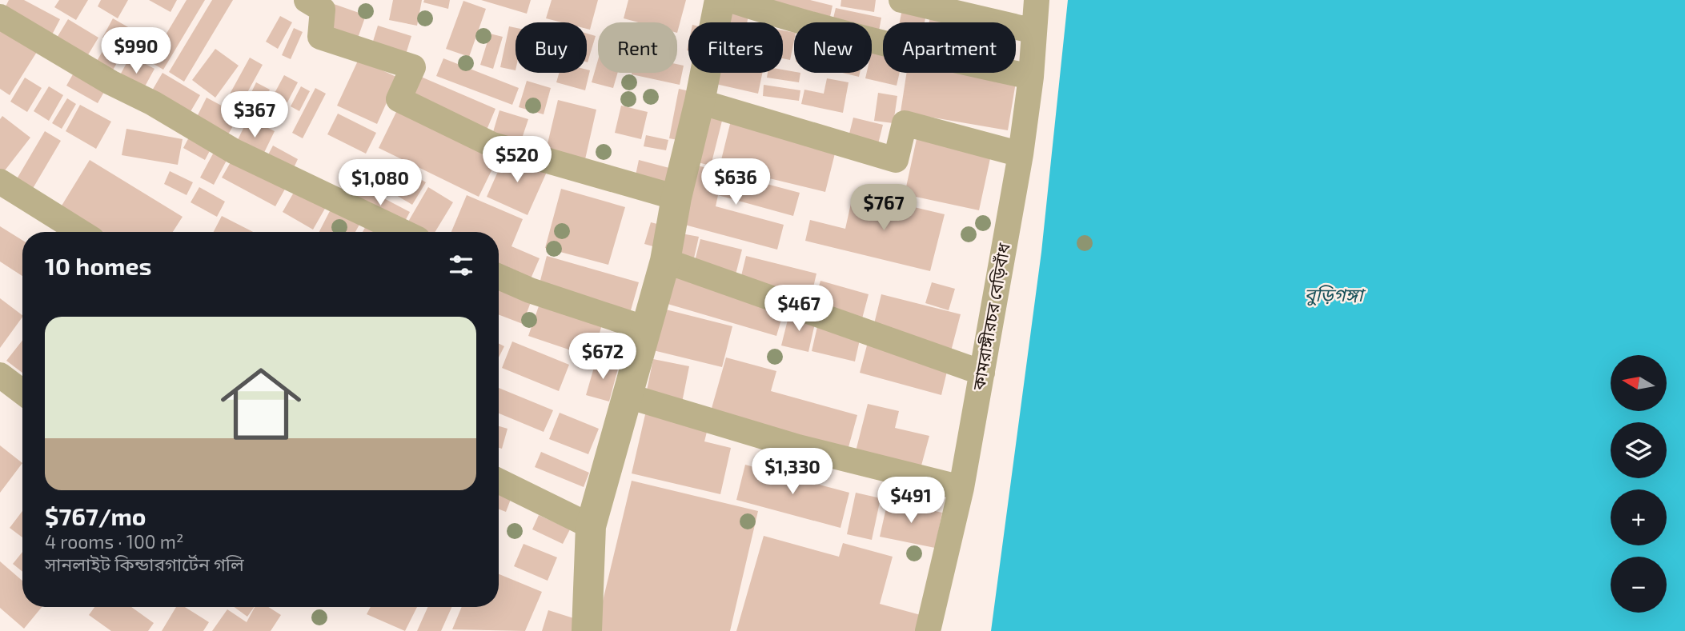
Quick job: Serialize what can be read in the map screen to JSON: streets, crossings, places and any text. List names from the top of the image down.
{
  "streets": {
    "street": ["কামরাঙ্গীরচর বেড়িবাঁধ"]
  },
  "water": ["বুড়িগঙ্গা"],
  "north": "left",
  "page": {
    "chip": [
      "Buy",
      "Rent",
      "Filters",
      "New",
      "Apartment"
    ],
    "price": [
      "$990",
      "$367",
      "$520",
      "$636",
      "$1,080",
      "$767",
      "$467",
      "$672",
      "$1,330",
      "$491"
    ],
    "heading": "10 homes",
    "list": [
      {
        "name": "$767/mo",
        "note": "4 rooms · 100 m² · সানলাইট কিন্ডারগার্টেন গলি"
      }
    ],
    "map_buttons": ["+", "−"]
  }
}
